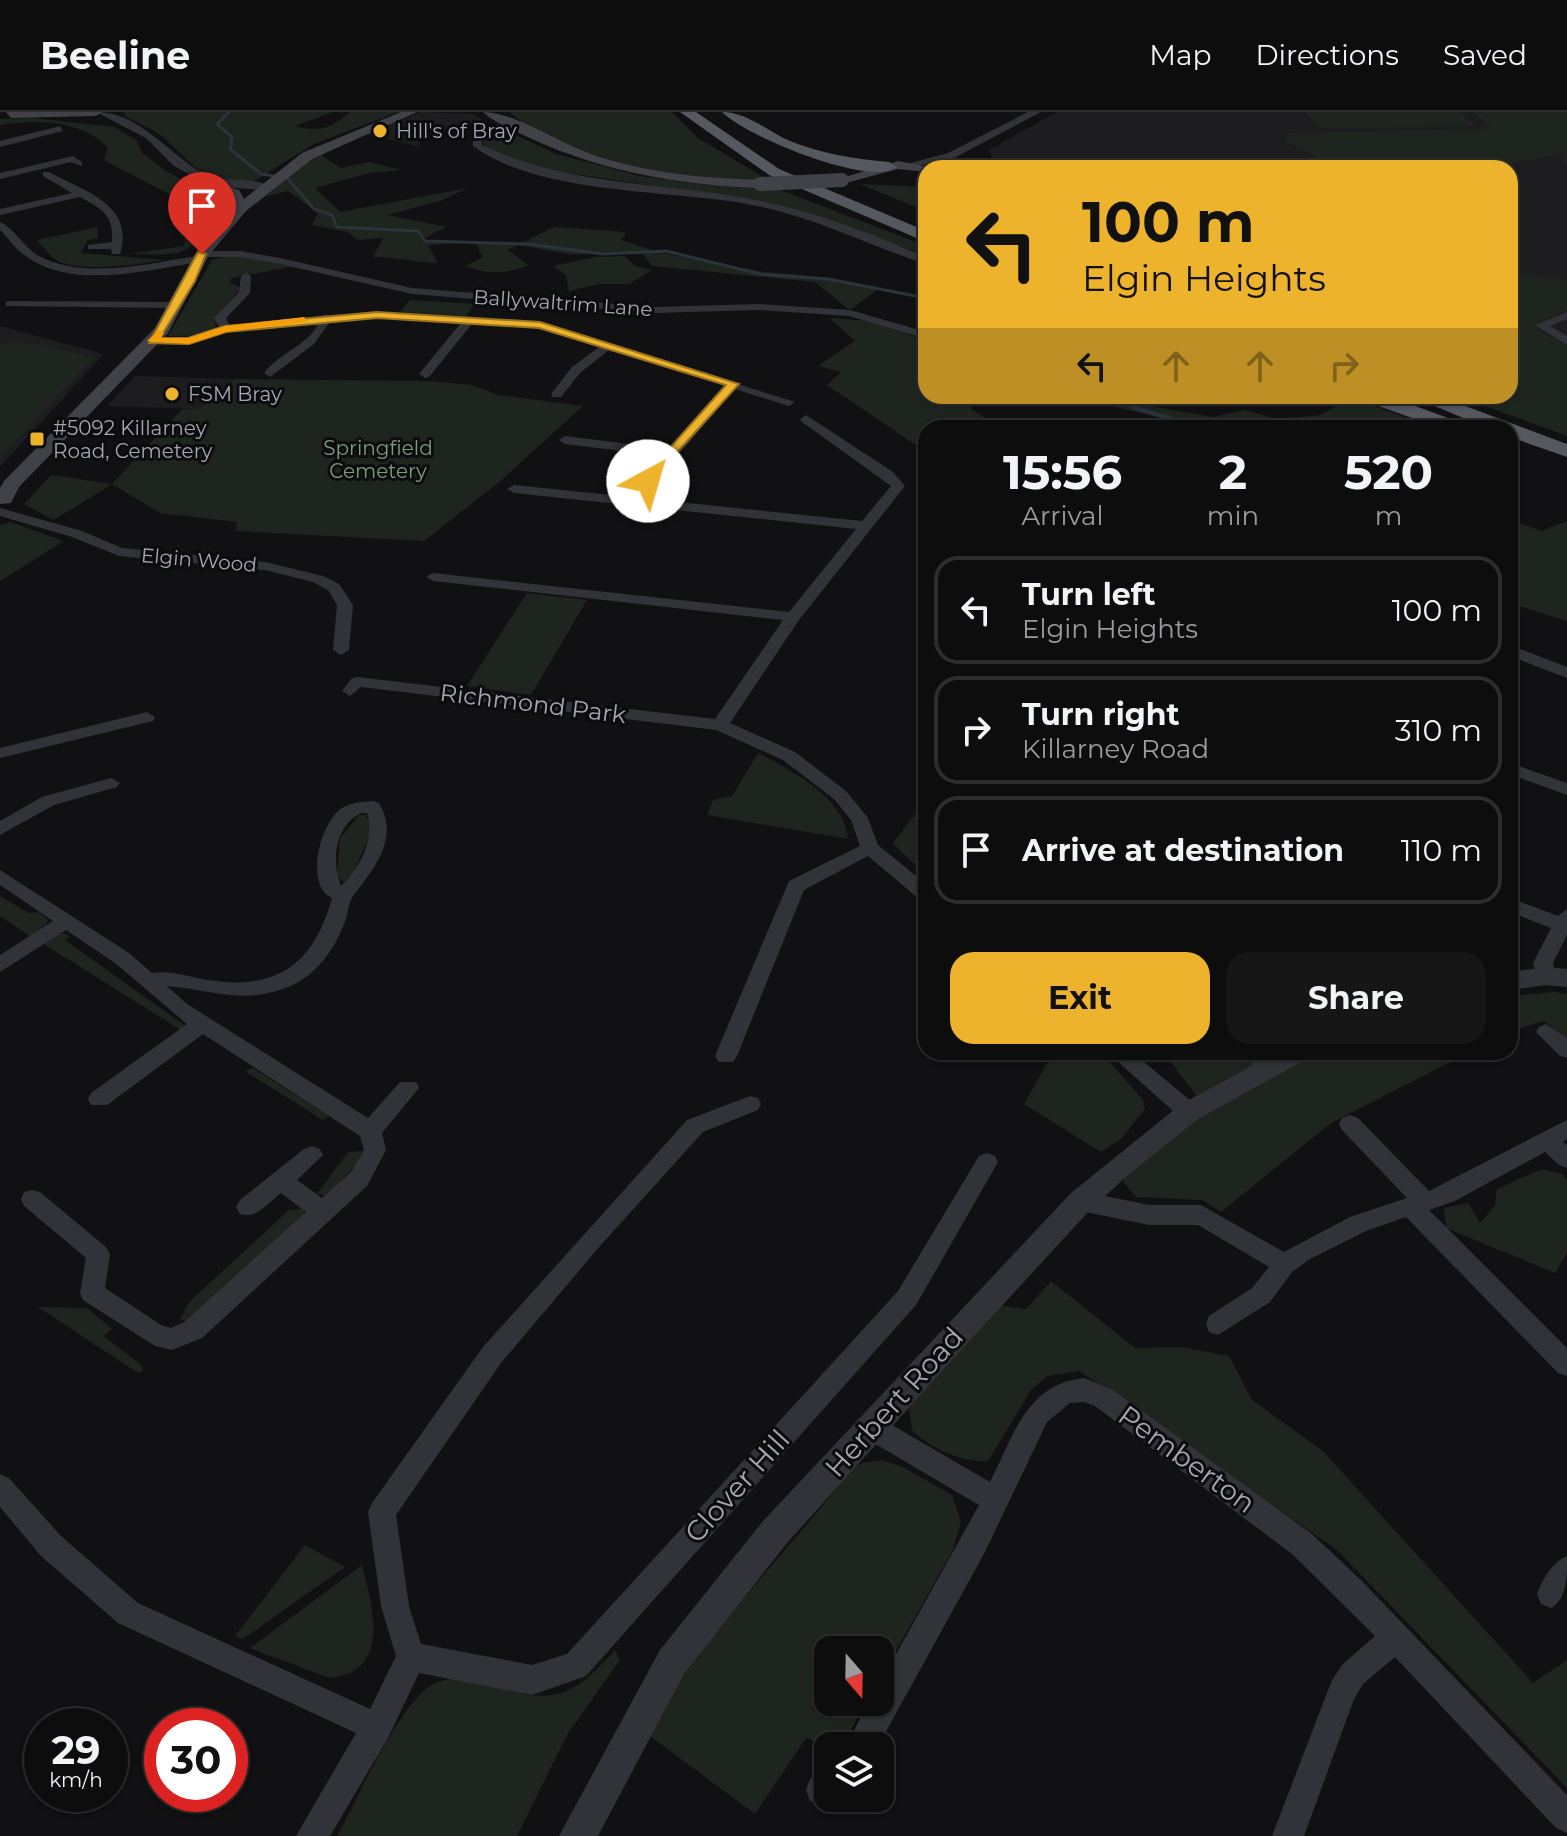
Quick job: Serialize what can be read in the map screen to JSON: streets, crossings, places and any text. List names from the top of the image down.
{
  "streets": {
    "street": [
      "Ballywaltrim Lane",
      "Elgin Wood",
      "Richmond Park",
      "Herbert Road",
      "Pemberton",
      "Clover Hill"
    ]
  },
  "parks": ["Springfield Cemetery"],
  "places": {
    "other": ["Hill's of Bray", "FSM Bray"],
    "transit": ["#5092 Killarney Road, Cemetery"]
  },
  "north": "bottom",
  "page": {
    "header": "Beeline",
    "nav": ["Map", "Directions", "Saved"],
    "turn": ["100 m", "Elgin Heights"],
    "eta": [
      "15:56",
      "Arrival",
      "2",
      "min",
      "520",
      "m"
    ],
    "list": [
      {
        "name": "Turn left",
        "note": "Elgin Heights",
        "value": "100 m"
      },
      {
        "name": "Turn right",
        "note": "Killarney Road",
        "value": "310 m"
      },
      {
        "name": "Arrive at destination",
        "value": "110 m"
      }
    ],
    "buttons": ["Exit", "Share"],
    "speed": "29 km/h",
    "limit": "30"
  }
}
